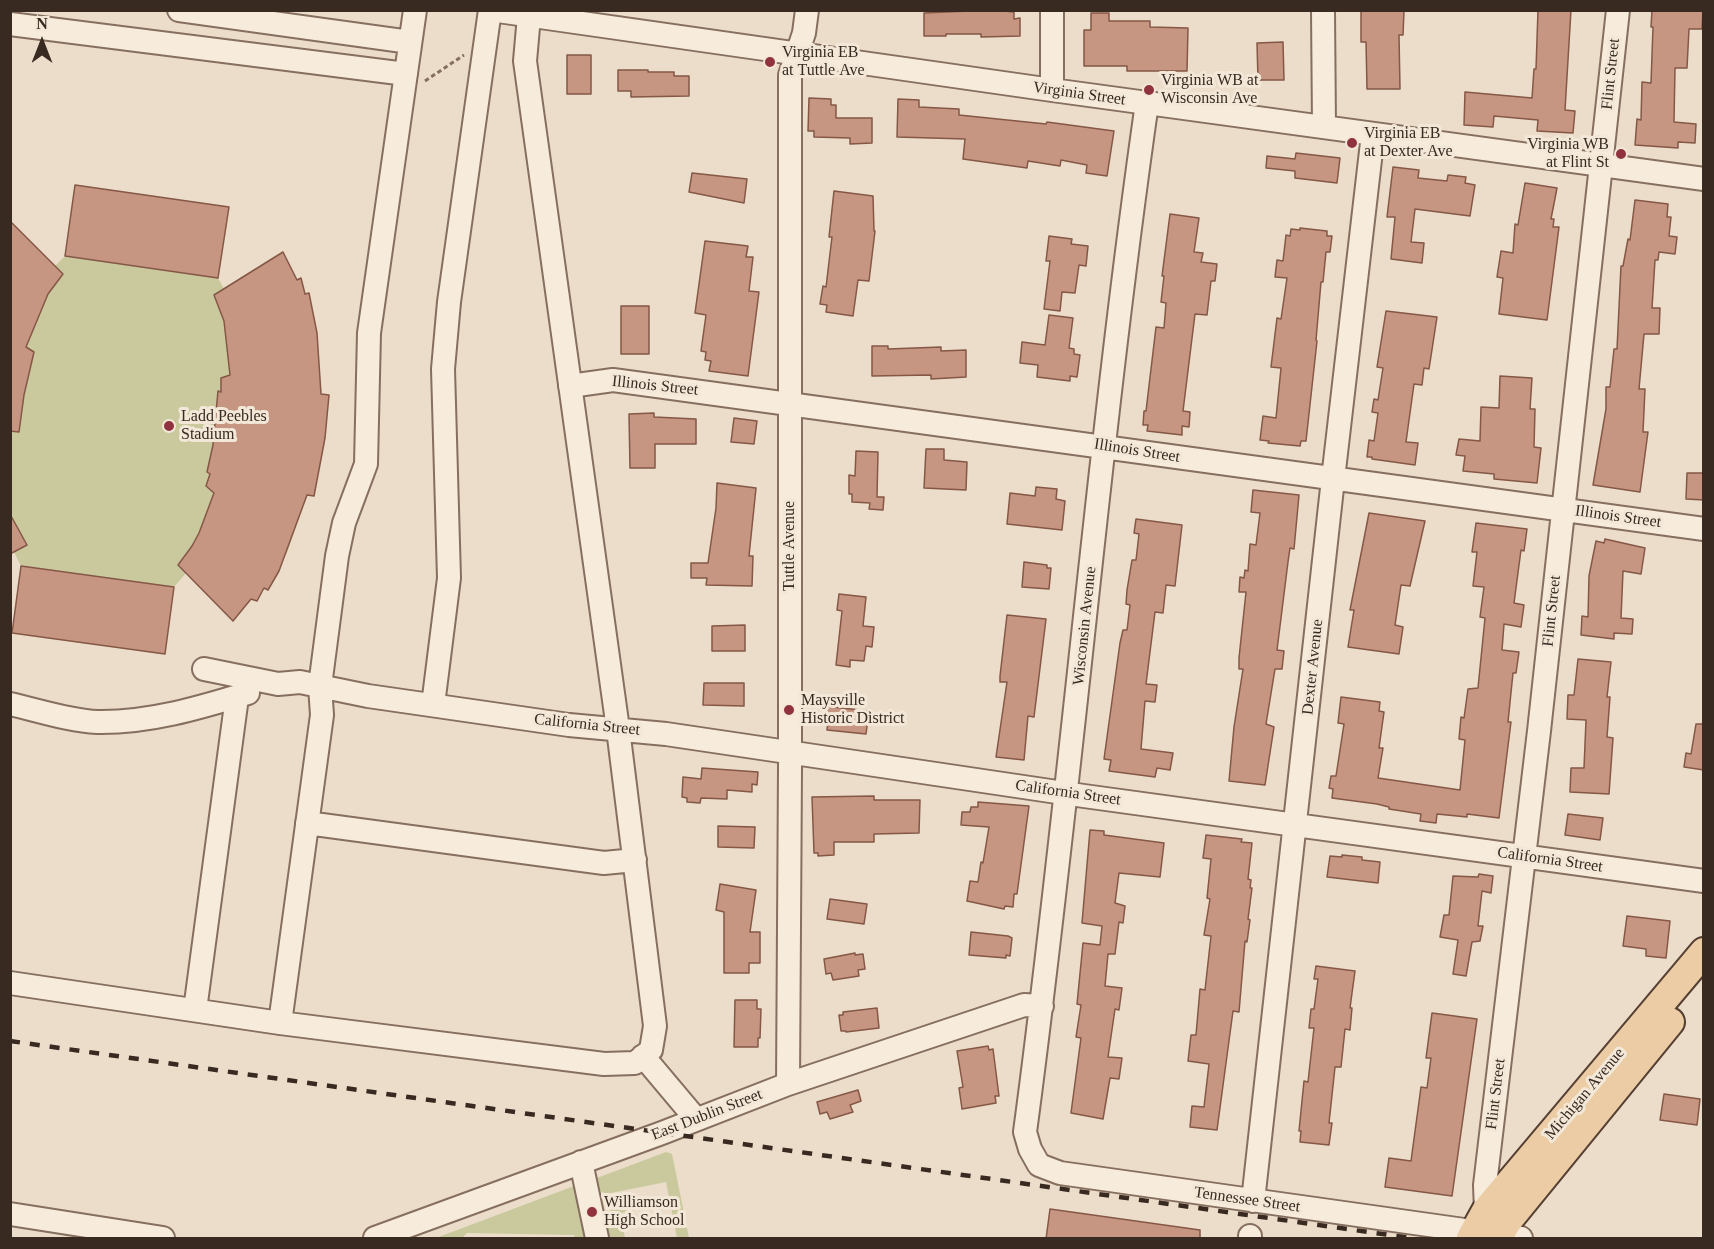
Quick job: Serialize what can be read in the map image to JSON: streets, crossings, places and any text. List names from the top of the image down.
{
  "streets": {
    "main road": ["Michigan Avenue"],
    "street": [
      "Flint Street",
      "Virginia Street",
      "Illinois Street",
      "Tuttle Avenue",
      "Wisconsin Avenue",
      "Dexter Avenue",
      "California Street",
      "East Dublin Street",
      "Tennessee Street"
    ]
  },
  "crossings": [
    ["Flint Street", "Virginia Street"],
    ["Flint Street", "Illinois Street"],
    ["Flint Street", "California Street"],
    ["Flint Street", "Michigan Avenue"],
    ["Flint Street", "Tennessee Street"],
    ["Virginia Street", "Tuttle Avenue"],
    ["Virginia Street", "Wisconsin Avenue"],
    ["Virginia Street", "Dexter Avenue"],
    ["Illinois Street", "Tuttle Avenue"],
    ["Illinois Street", "Wisconsin Avenue"],
    ["Illinois Street", "Dexter Avenue"],
    ["Tuttle Avenue", "California Street"],
    ["Tuttle Avenue", "East Dublin Street"],
    ["Wisconsin Avenue", "California Street"],
    ["Wisconsin Avenue", "East Dublin Street"],
    ["Wisconsin Avenue", "Tennessee Street"],
    ["Dexter Avenue", "California Street"],
    ["Dexter Avenue", "Tennessee Street"],
    ["Michigan Avenue", "Tennessee Street"]
  ],
  "places": [
    "Virginia EB at Tuttle Ave",
    "Virginia WB at Wisconsin Ave",
    "Virginia EB at Dexter Ave",
    "Virginia WB at Flint St",
    "Ladd Peebles Stadium",
    "Maysville Historic District",
    "Williamson High School"
  ],
  "north": "top"
}
